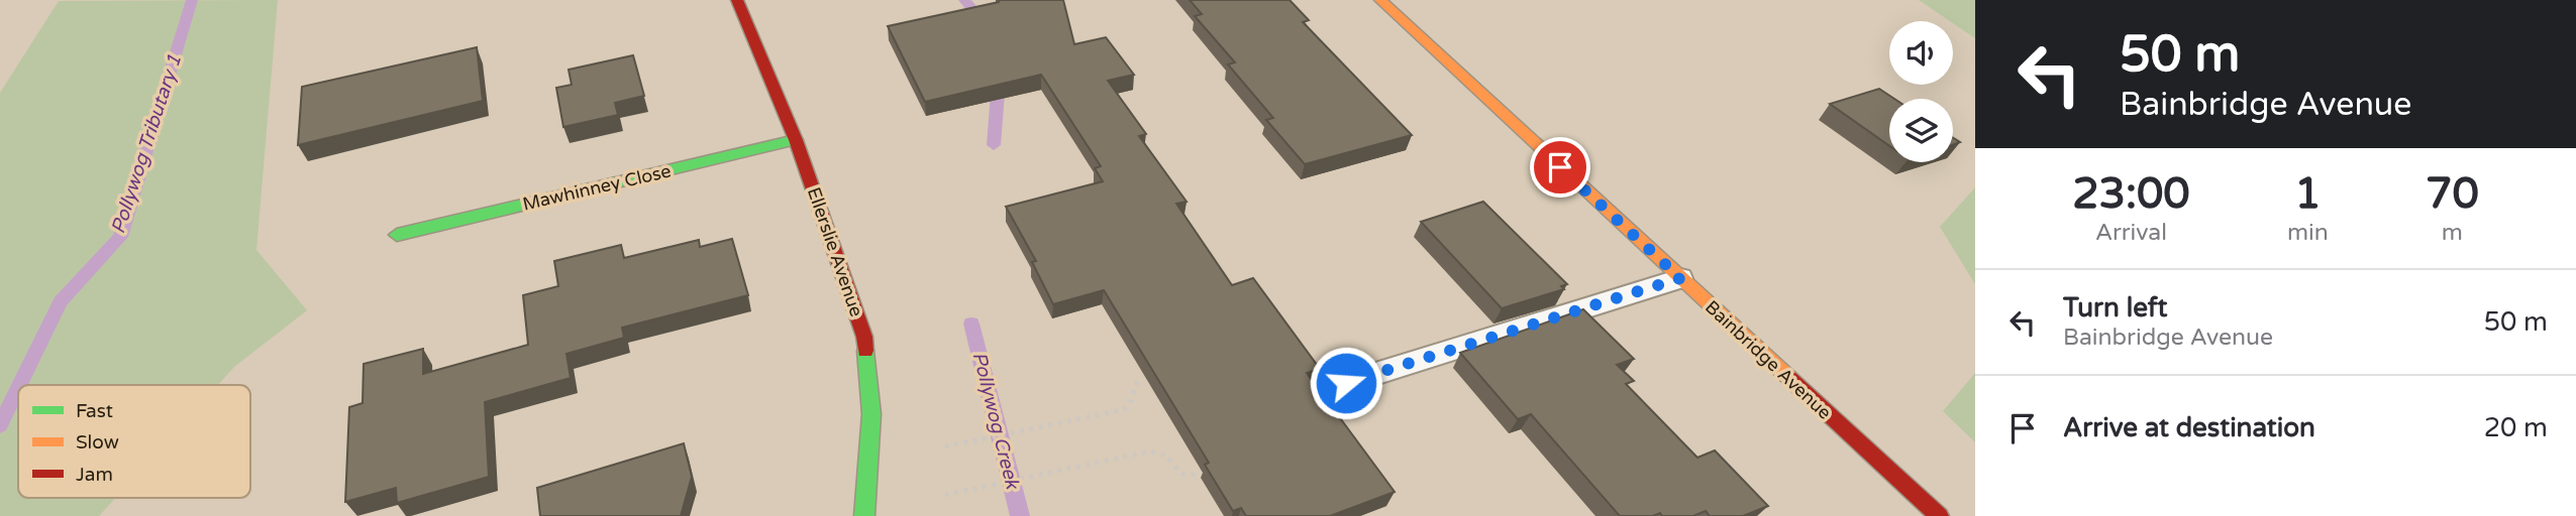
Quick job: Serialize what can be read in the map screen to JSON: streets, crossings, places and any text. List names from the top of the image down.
{
  "streets": {
    "street": ["Mawhinney Close", "Ellerslie Avenue", "Bainbridge Avenue"]
  },
  "crossings": [
    ["Mawhinney Close", "Ellerslie Avenue"]
  ],
  "water": ["Pollywog Tributary 1", "Pollywog Creek"],
  "legend": ["Fast", "Slow", "Jam"],
  "page": {
    "turn": ["50 m", "Bainbridge Avenue"],
    "eta": [
      "23:00",
      "Arrival",
      "1",
      "min",
      "70",
      "m"
    ],
    "list": [
      {
        "name": "Turn left",
        "note": "Bainbridge Avenue",
        "value": "50 m"
      },
      {
        "name": "Arrive at destination",
        "value": "20 m"
      }
    ]
  }
}
